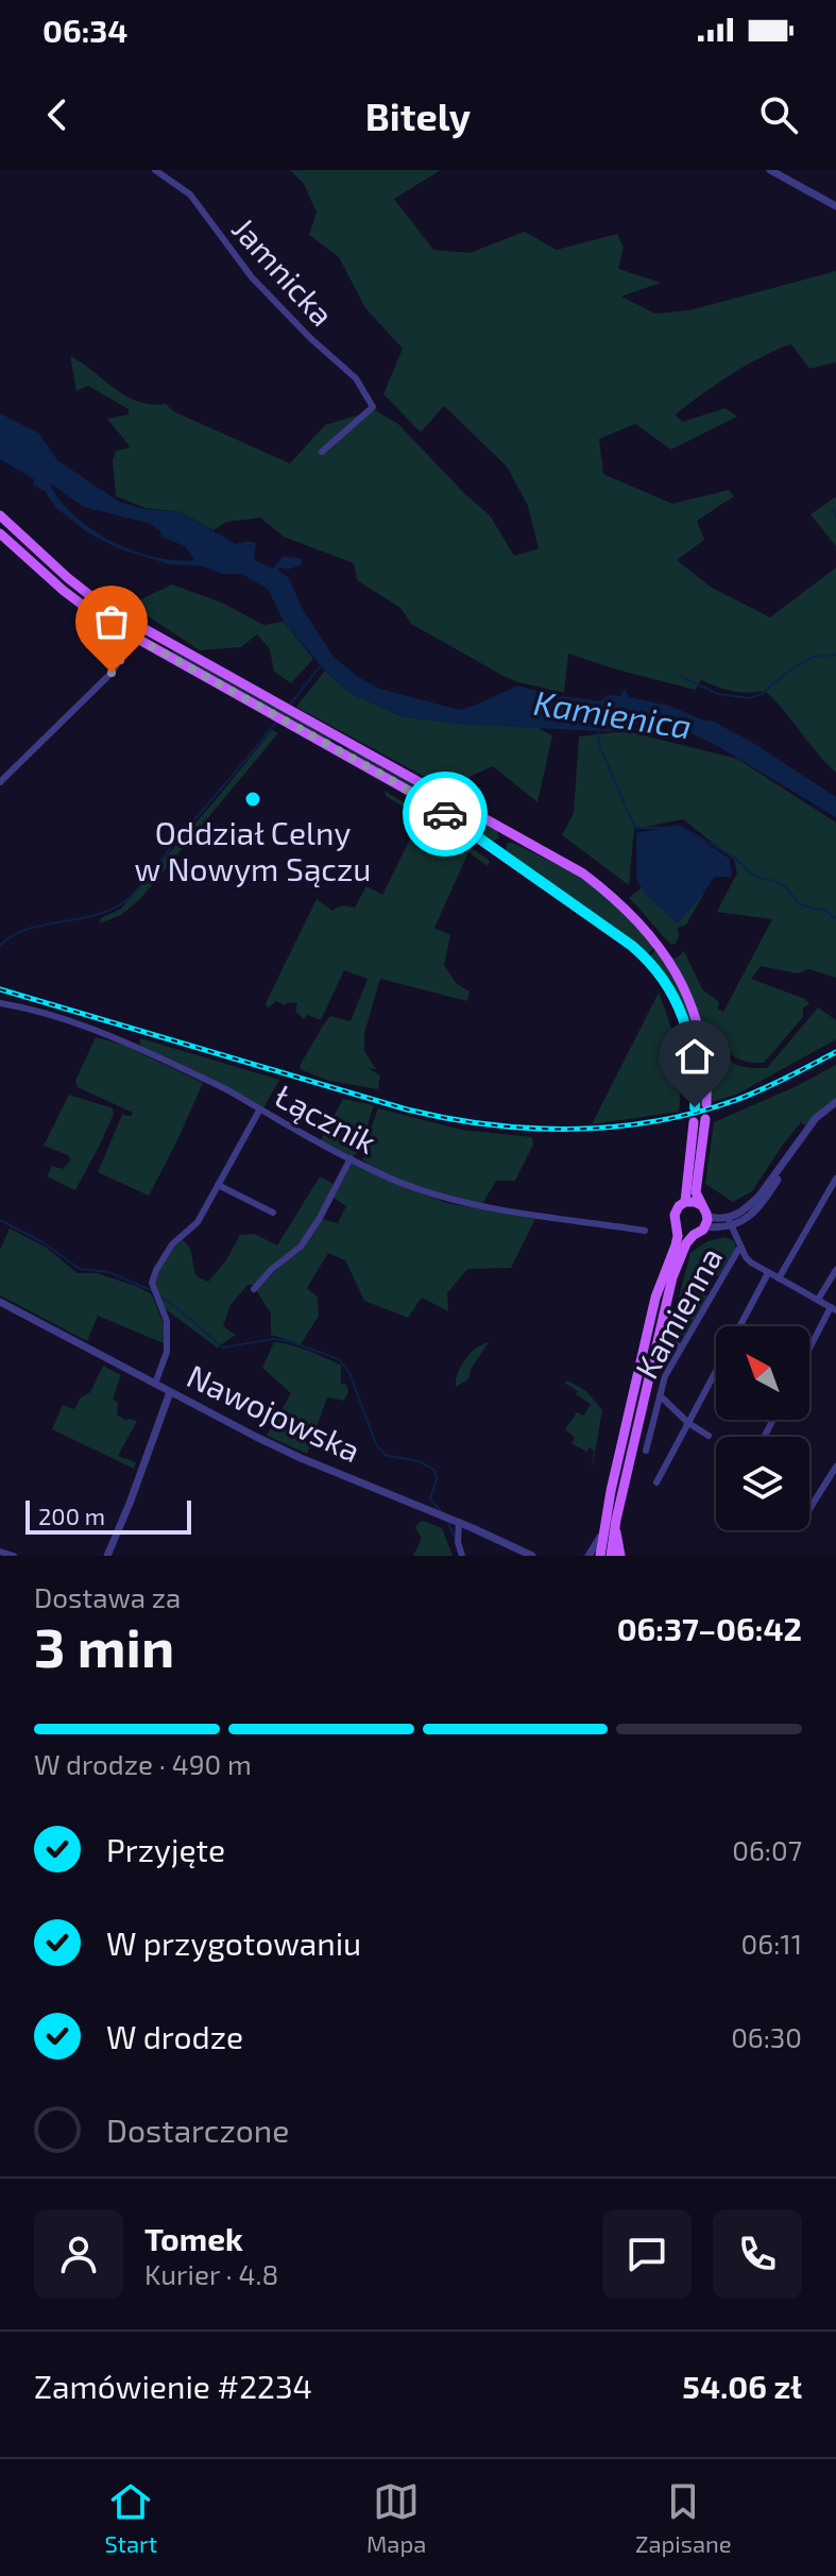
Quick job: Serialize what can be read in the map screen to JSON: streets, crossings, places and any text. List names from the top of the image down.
{
  "streets": {
    "street": [
      "Jamnicka",
      "Łącznik",
      "Kamienna",
      "Nawojowska"
    ]
  },
  "water": ["Kamienica"],
  "places": ["Oddział Celny w Nowym Sączu"],
  "scale_bar": "200 m",
  "north": "top left",
  "page": {
    "status": "06:34",
    "header": "Bitely",
    "scale": "200 m",
    "heading": ["3 min", "Dostawa za", "06:37–06:42"],
    "panel": [
      "Tomek",
      "Kurier · 4.8",
      "Zamówienie #2234",
      "54.06 zł"
    ],
    "bar": "W drodze · 490 m",
    "list": [
      ["Przyjęte", "06:07"],
      ["W przygotowaniu", "06:11"],
      ["W drodze", "06:30"],
      "Dostarczone"
    ],
    "tabs": ["Start", "Mapa", "Zapisane"]
  }
}
